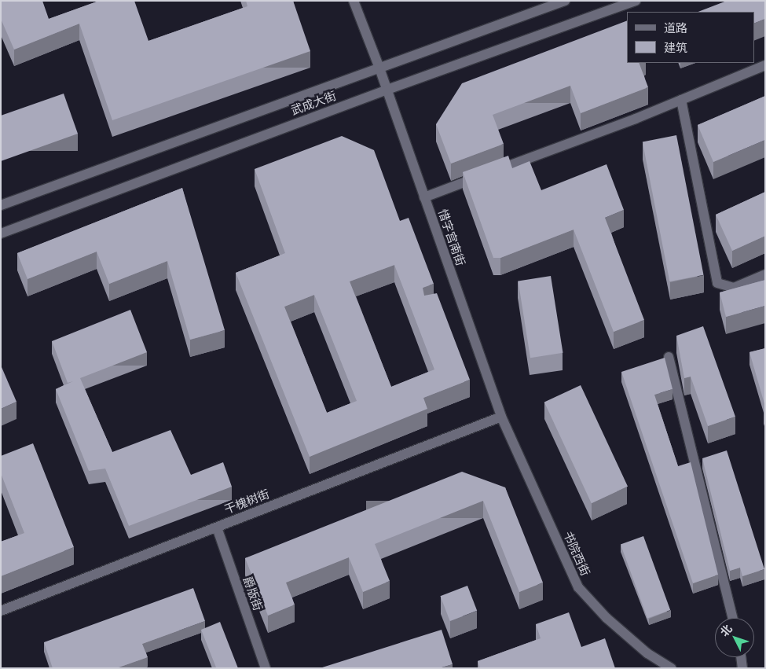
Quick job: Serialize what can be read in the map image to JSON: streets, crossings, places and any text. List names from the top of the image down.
{
  "streets": {
    "street": [
      "武成大街",
      "惜字宫南街",
      "干槐树街",
      "书院西街",
      "爵版街"
    ]
  },
  "crossings": [
    ["武成大街", "惜字宫南街"],
    ["惜字宫南街", "干槐树街"],
    ["惜字宫南街", "书院西街"],
    ["干槐树街", "书院西街"],
    ["干槐树街", "爵版街"]
  ],
  "legend": ["道路", "建筑"],
  "north": "top left"
}
